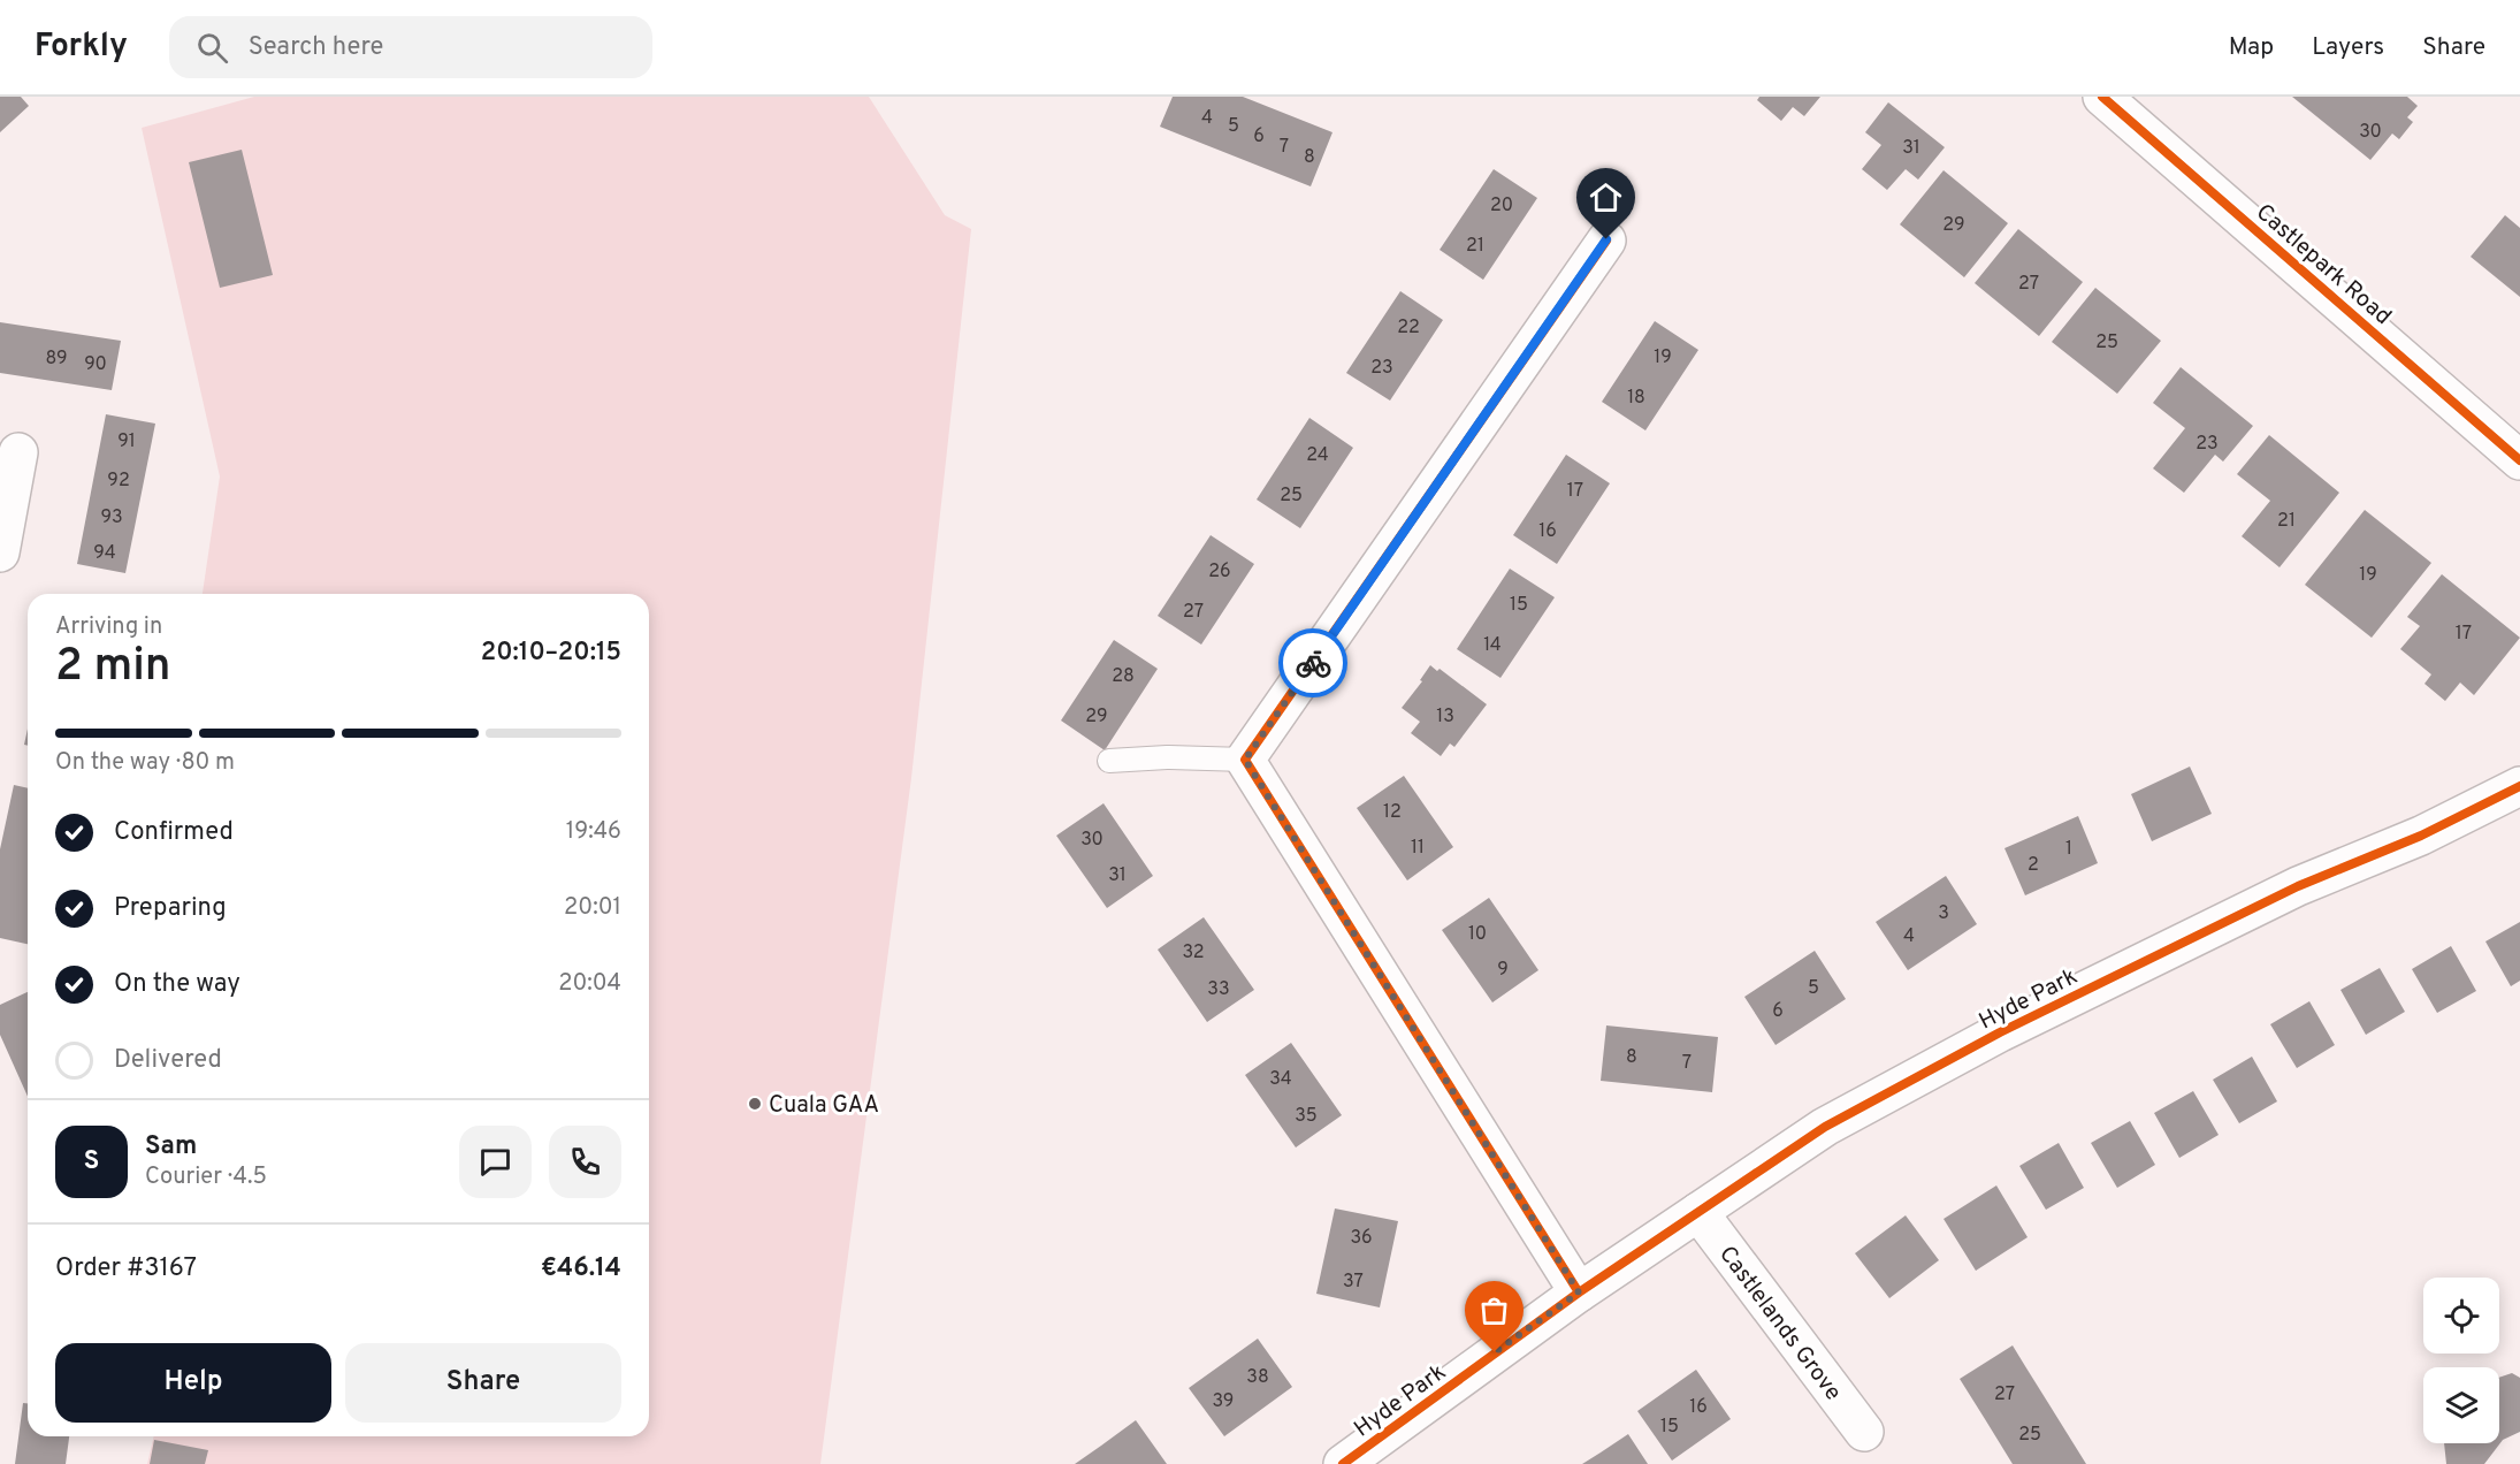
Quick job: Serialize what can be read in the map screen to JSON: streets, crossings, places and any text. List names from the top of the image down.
{
  "streets": {
    "street": ["Castlepark Road", "Hyde Park", "Castlelands Grove"]
  },
  "crossings": [
    ["Hyde Park", "Castlelands Grove"]
  ],
  "places": ["Cuala GAA"],
  "house_numbers": [
    "4",
    "5",
    "30",
    "6",
    "7",
    "31",
    "8",
    "20",
    "29",
    "21",
    "27",
    "22",
    "25",
    "19",
    "89",
    "90",
    "23",
    "18",
    "91",
    "23",
    "24",
    "92",
    "17",
    "25",
    "93",
    "21",
    "16",
    "94",
    "26",
    "19",
    "15",
    "27",
    "17",
    "14",
    "28",
    "29",
    "13",
    "12",
    "30",
    "11",
    "1",
    "2",
    "31",
    "3",
    "10",
    "4",
    "32",
    "9",
    "5",
    "33",
    "6",
    "8",
    "7",
    "34",
    "35",
    "36",
    "37",
    "38",
    "27",
    "39",
    "16",
    "15",
    "25"
  ],
  "page": {
    "header": "Forkly",
    "search": "Search here",
    "nav": ["Map", "Layers", "Share"],
    "heading": ["2 min", "Arriving in", "20:10–20:15"],
    "panel": [
      "Sam",
      "Courier · 4.5",
      "Order #3167",
      "€46.14"
    ],
    "bar": "On the way · 80 m",
    "list": [
      ["Confirmed", "19:46"],
      ["Preparing", "20:01"],
      ["On the way", "20:04"],
      "Delivered"
    ],
    "round": "S",
    "buttons": ["Help", "Share"]
  }
}
